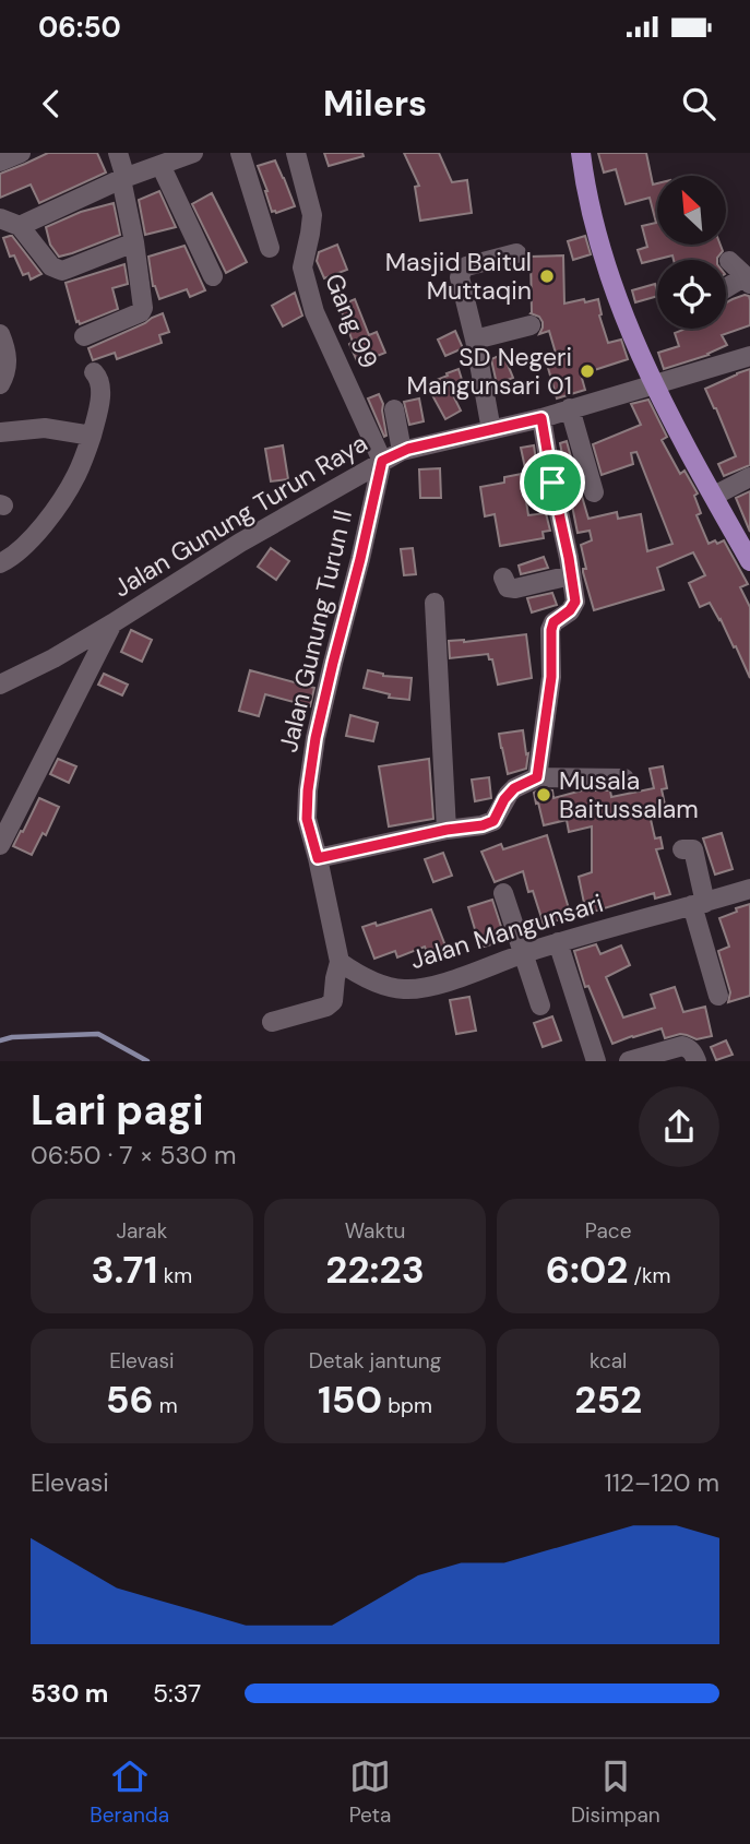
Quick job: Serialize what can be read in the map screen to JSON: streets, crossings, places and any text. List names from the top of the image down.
{
  "streets": {
    "street": [
      "Gang 99",
      "Jalan Gunung Turun Raya",
      "Jalan Gunung Turun II",
      "Jalan Mangunsari"
    ]
  },
  "crossings": [
    ["Gang 99", "Jalan Gunung Turun Raya"],
    ["Gang 99", "Jalan Gunung Turun II"],
    ["Jalan Gunung Turun Raya", "Jalan Gunung Turun II"]
  ],
  "places": ["Masjid Baitul Muttaqin", "SD Negeri Mangunsari 01", "Musala Baitussalam"],
  "north": "top left",
  "page": {
    "status": "06:50",
    "header": "Milers",
    "heading": ["Lari pagi", "06:50 · 7 × 530 m"],
    "stats": [
      ["Jarak", "3.71 km"],
      ["Waktu", "22:23"],
      ["Pace", "6:02 /km"],
      ["Elevasi", "56 m"],
      ["Detak jantung", "150 bpm"],
      ["kcal", "252"]
    ],
    "chart": ["Elevasi", "112–120 m"],
    "list": [
      {
        "name": "530 m",
        "note": "5:37"
      }
    ],
    "tabs": ["Beranda", "Peta", "Disimpan"]
  }
}
